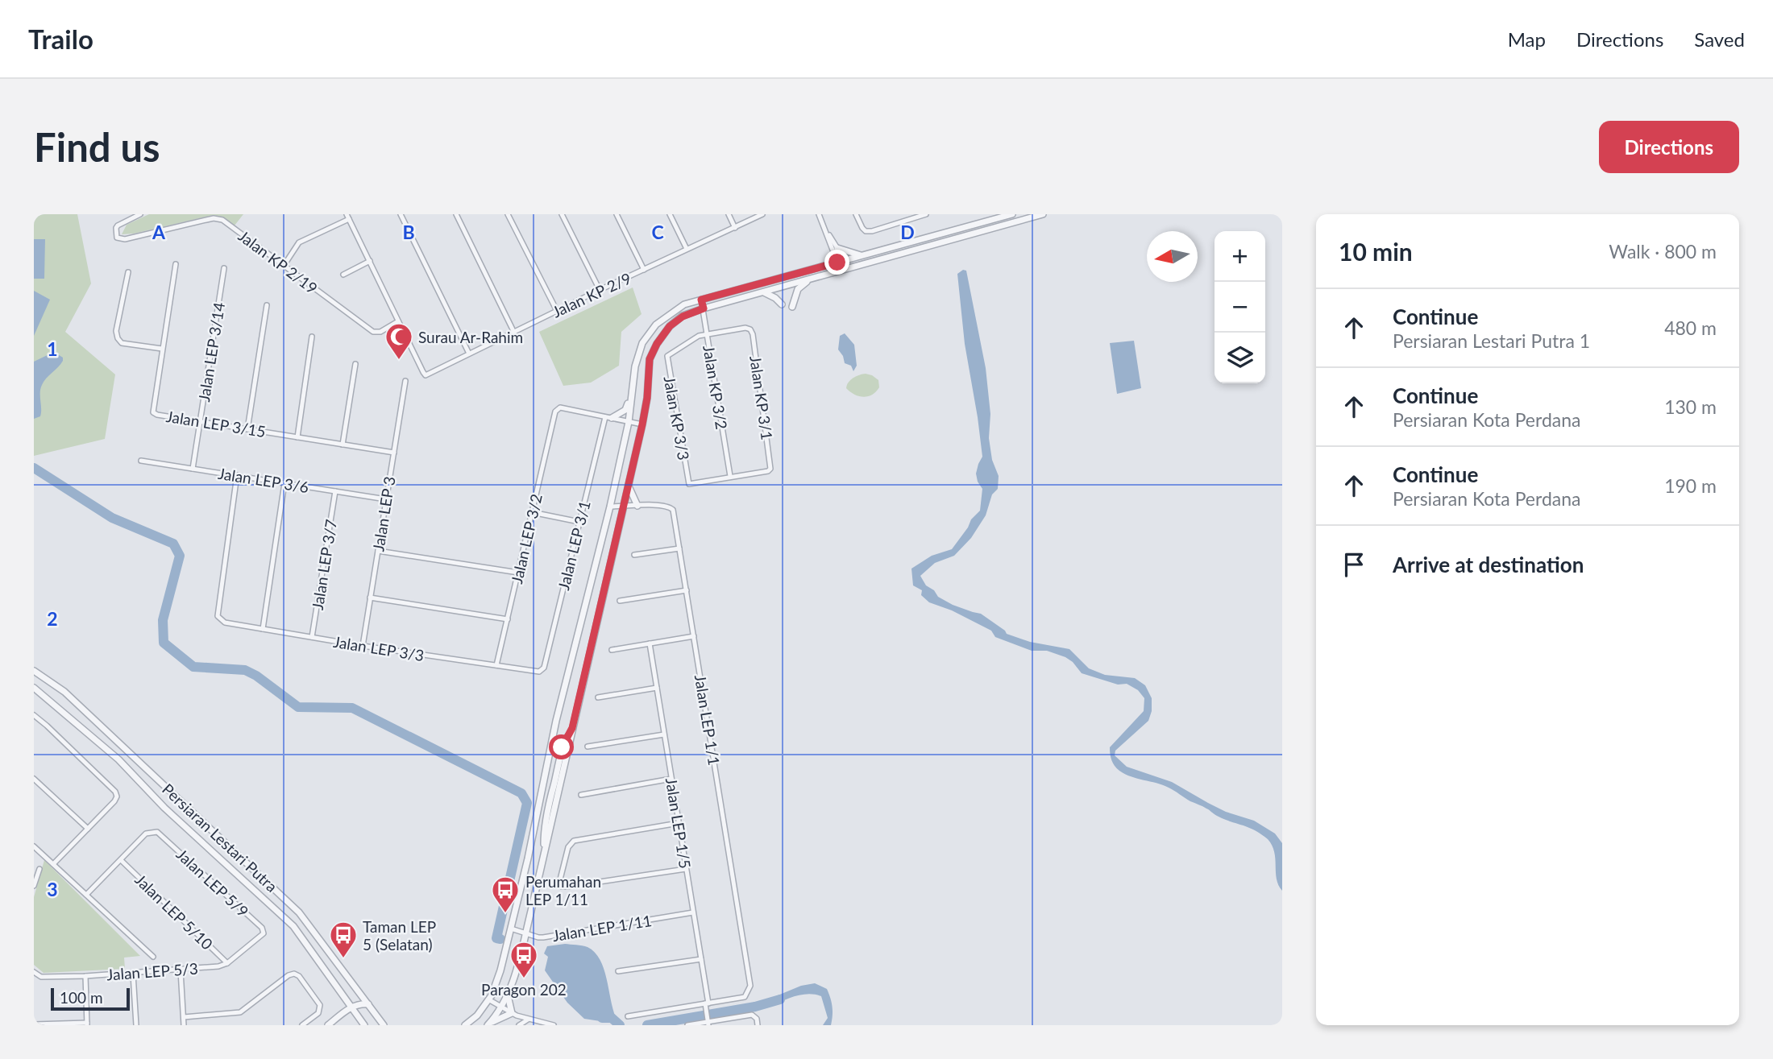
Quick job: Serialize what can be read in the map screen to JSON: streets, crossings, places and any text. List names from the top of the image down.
{
  "streets": {
    "street": [
      "Jalan KP 2/19",
      "Jalan KP 2/9",
      "Jalan LEP 3/14",
      "Jalan KP 3/2",
      "Jalan KP 3/1",
      "Jalan KP 3/3",
      "Jalan LEP 3/15",
      "Jalan LEP 3/6",
      "Jalan LEP 3",
      "Jalan LEP 3/2",
      "Jalan LEP 3/1",
      "Jalan LEP 3/7",
      "Jalan LEP 3/3",
      "Jalan LEP 1/1",
      "Jalan LEP 1/5",
      "Persiaran Lestari Putra",
      "Jalan LEP 5/9",
      "Jalan LEP 5/10",
      "Jalan LEP 1/11",
      "Jalan LEP 5/3"
    ]
  },
  "crossings": [
    ["Jalan KP 2/19", "Jalan KP 2/9"],
    ["Jalan LEP 3/14", "Jalan LEP 3/15"],
    ["Jalan LEP 3/14", "Jalan LEP 3/6"],
    ["Jalan KP 3/2", "Jalan KP 3/1"],
    ["Jalan KP 3/2", "Jalan KP 3/3"],
    ["Jalan KP 3/1", "Jalan KP 3/3"],
    ["Jalan LEP 3/15", "Jalan LEP 3"],
    ["Jalan LEP 3/6", "Jalan LEP 3"],
    ["Jalan LEP 3/6", "Jalan LEP 3/7"],
    ["Jalan LEP 3/6", "Jalan LEP 3/3"],
    ["Jalan LEP 3", "Jalan LEP 3/3"],
    ["Jalan LEP 3/2", "Jalan LEP 3/1"],
    ["Jalan LEP 3/2", "Jalan LEP 3/3"],
    ["Jalan LEP 3/1", "Jalan LEP 3/3"],
    ["Jalan LEP 3/7", "Jalan LEP 3/3"],
    ["Jalan LEP 1/1", "Jalan LEP 1/5"],
    ["Jalan LEP 1/5", "Jalan LEP 1/11"],
    ["Jalan LEP 5/9", "Jalan LEP 5/10"],
    ["Jalan LEP 5/9", "Jalan LEP 5/3"],
    ["Jalan LEP 5/10", "Jalan LEP 5/3"]
  ],
  "places": {
    "mosque": ["Surau Ar-Rahim"],
    "bus stop": ["Perumahan LEP 1/11", "Taman LEP 5 (Selatan)", "Paragon 202"]
  },
  "scale_bar": "100 m",
  "north": "left",
  "page": {
    "header": "Trailo",
    "nav": ["Map", "Directions", "Saved"],
    "buttons": "Directions",
    "title": "Find us",
    "heading": ["10 min", "Walk · 800 m"],
    "map_buttons": ["+", "−"],
    "list": [
      ["Continue", "Persiaran Lestari Putra 1", "480 m"],
      ["Continue", "Persiaran Kota Perdana", "130 m"],
      ["Continue", "Persiaran Kota Perdana", "190 m"],
      "Arrive at destination"
    ],
    "scale": "100 m"
  },
  "grid": {
    "columns": [
      "A",
      "B",
      "C",
      "D"
    ],
    "rows": ["1", "2", "3"]
  }
}
